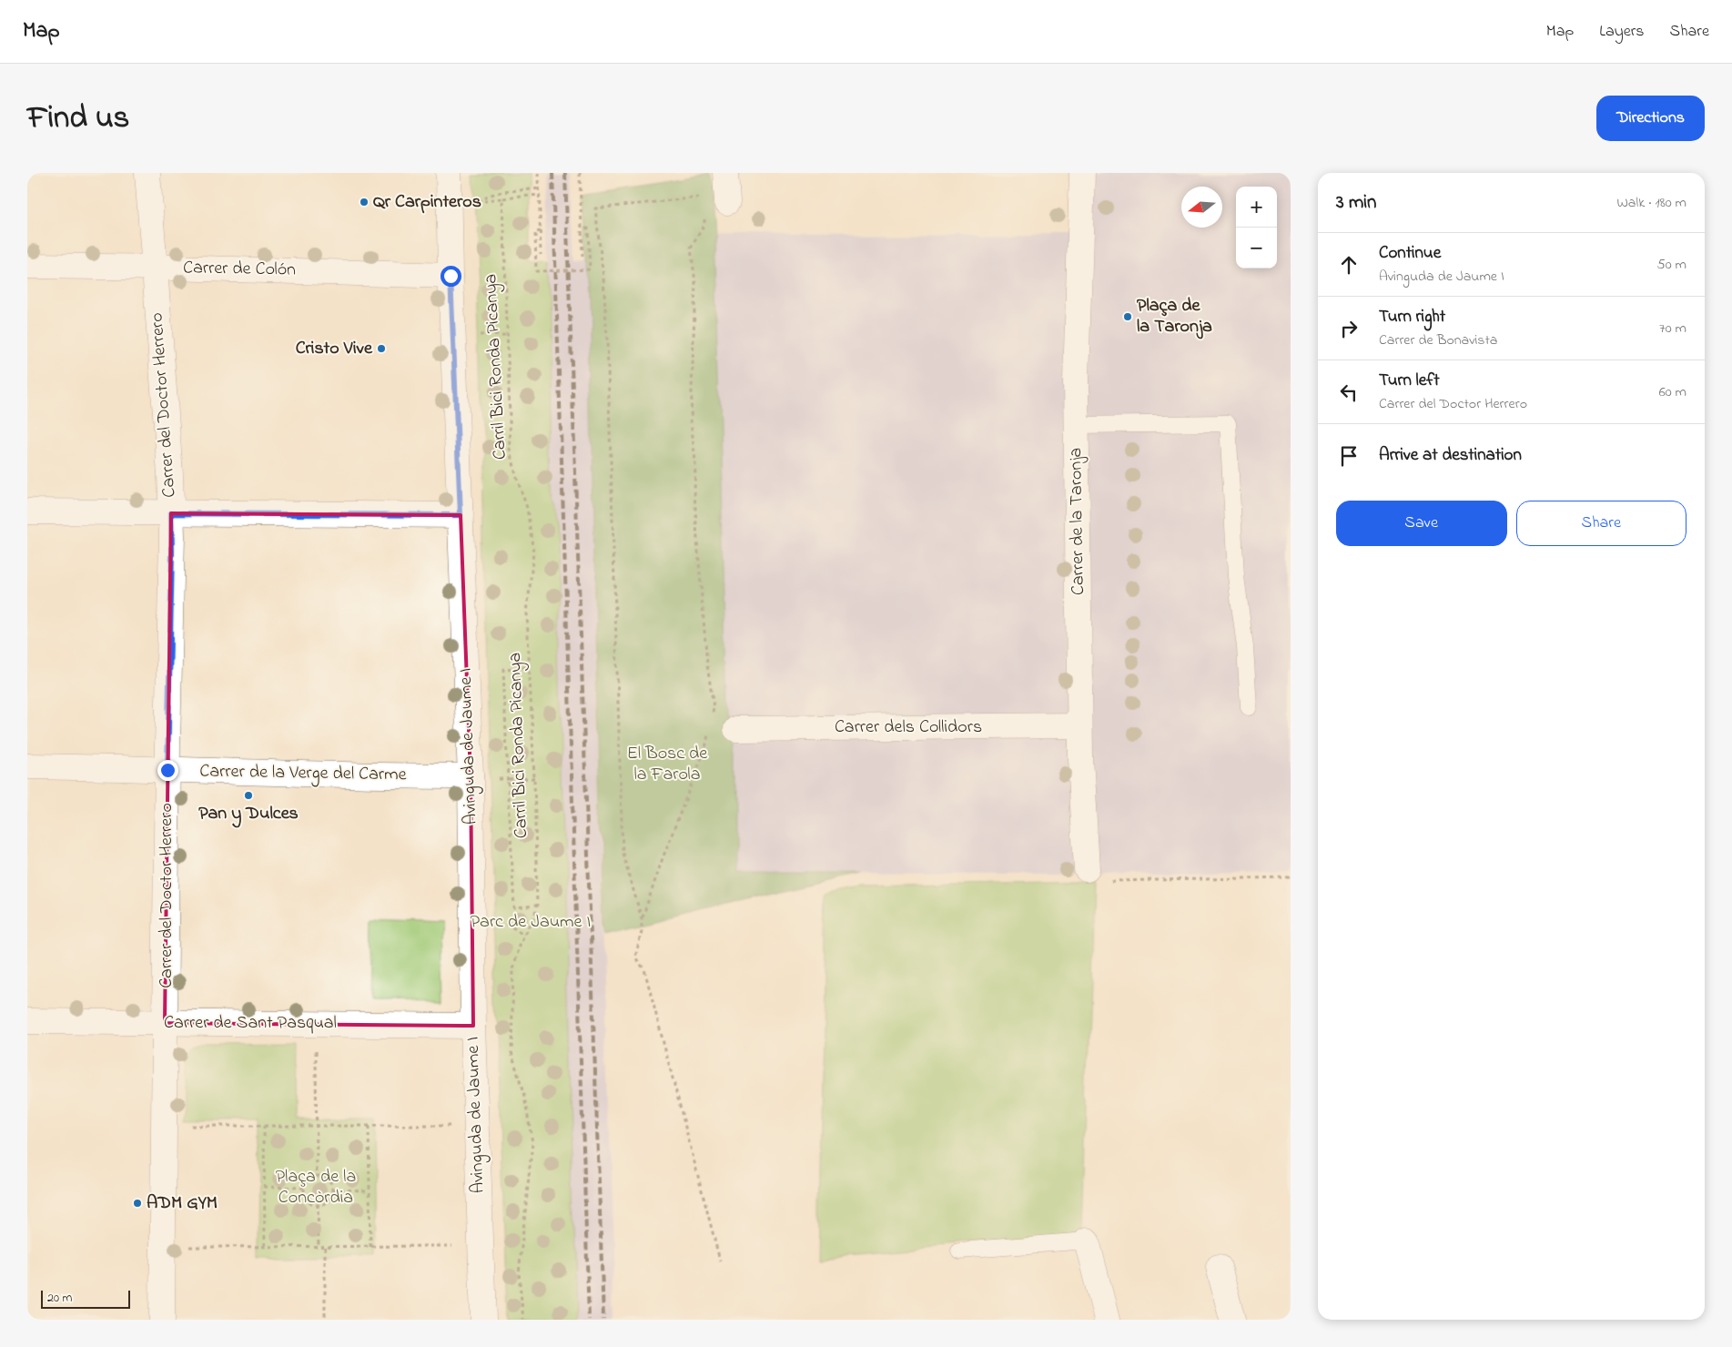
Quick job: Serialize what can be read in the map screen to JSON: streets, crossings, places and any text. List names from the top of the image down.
{
  "streets": {
    "street": [
      "Carrer de Colón",
      "Carrer del Doctor Herrero",
      "Carrer de la Taronja",
      "Carrer dels Collidors",
      "Avinguda de Jaume I",
      "Carrer de la Verge del Carme",
      "Carrer de Sant Pasqual"
    ],
    "path": ["Carril Bici Ronda Picanya"]
  },
  "crossings": [
    ["Carrer de Colón", "Carrer del Doctor Herrero"],
    ["Carrer de Colón", "Avinguda de Jaume I"],
    ["Carrer del Doctor Herrero", "Carrer de la Verge del Carme"],
    ["Carrer del Doctor Herrero", "Carrer de Sant Pasqual"],
    ["Carrer de la Taronja", "Carrer dels Collidors"],
    ["Avinguda de Jaume I", "Carrer de la Verge del Carme"],
    ["Avinguda de Jaume I", "Carrer de Sant Pasqual"]
  ],
  "parks": ["El Bosc de la Farola", "Parc de Jaume I", "Plaça de la Concòrdia"],
  "places": [
    "Qr Carpinteros",
    "Plaça de la Taronja",
    "Cristo Vive",
    "Pan y Dulces",
    "ADM GYM"
  ],
  "scale_bar": "20 m",
  "north": "left",
  "page": {
    "header": "Map",
    "nav": ["Map", "Layers", "Share"],
    "title": "Find us",
    "buttons": [
      "Directions",
      ["Save", "Share"]
    ],
    "heading": ["3 min", "Walk · 180 m"],
    "map_buttons": ["+", "−"],
    "list": [
      ["Continue", "Avinguda de Jaume I", "50 m"],
      ["Turn right", "Carrer de Bonavista", "70 m"],
      ["Turn left", "Carrer del Doctor Herrero", "60 m"],
      "Arrive at destination"
    ],
    "scale": "20 m"
  }
}
